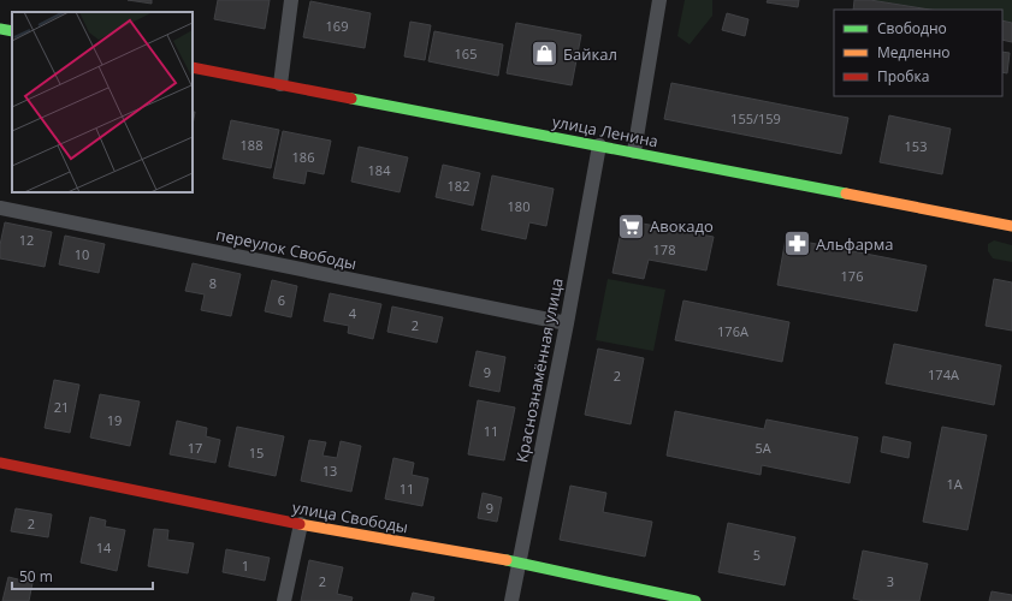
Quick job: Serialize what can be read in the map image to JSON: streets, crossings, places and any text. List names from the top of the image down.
{
  "streets": {
    "street": [
      "улица Ленина",
      "переулок Свободы",
      "Краснознамённая улица",
      "улица Свободы"
    ]
  },
  "crossings": [
    ["улица Ленина", "Краснознамённая улица"],
    ["переулок Свободы", "Краснознамённая улица"],
    ["Краснознамённая улица", "улица Свободы"]
  ],
  "places": {
    "shop": ["Байкал"],
    "supermarket": ["Авокадо"],
    "pharmacy": ["Альфарма"]
  },
  "house_numbers": [
    "169",
    "165",
    "155/159",
    "188",
    "153",
    "186",
    "184",
    "182",
    "180",
    "12",
    "178",
    "10",
    "176",
    "8",
    "6",
    "4",
    "2",
    "176А",
    "9",
    "174А",
    "2",
    "21",
    "19",
    "11",
    "17",
    "5А",
    "15",
    "13",
    "1А",
    "11",
    "9",
    "2",
    "14",
    "5",
    "1",
    "2",
    "3"
  ],
  "legend": ["Свободно", "Медленно", "Пробка"],
  "scale_bar": "50 m"
}
